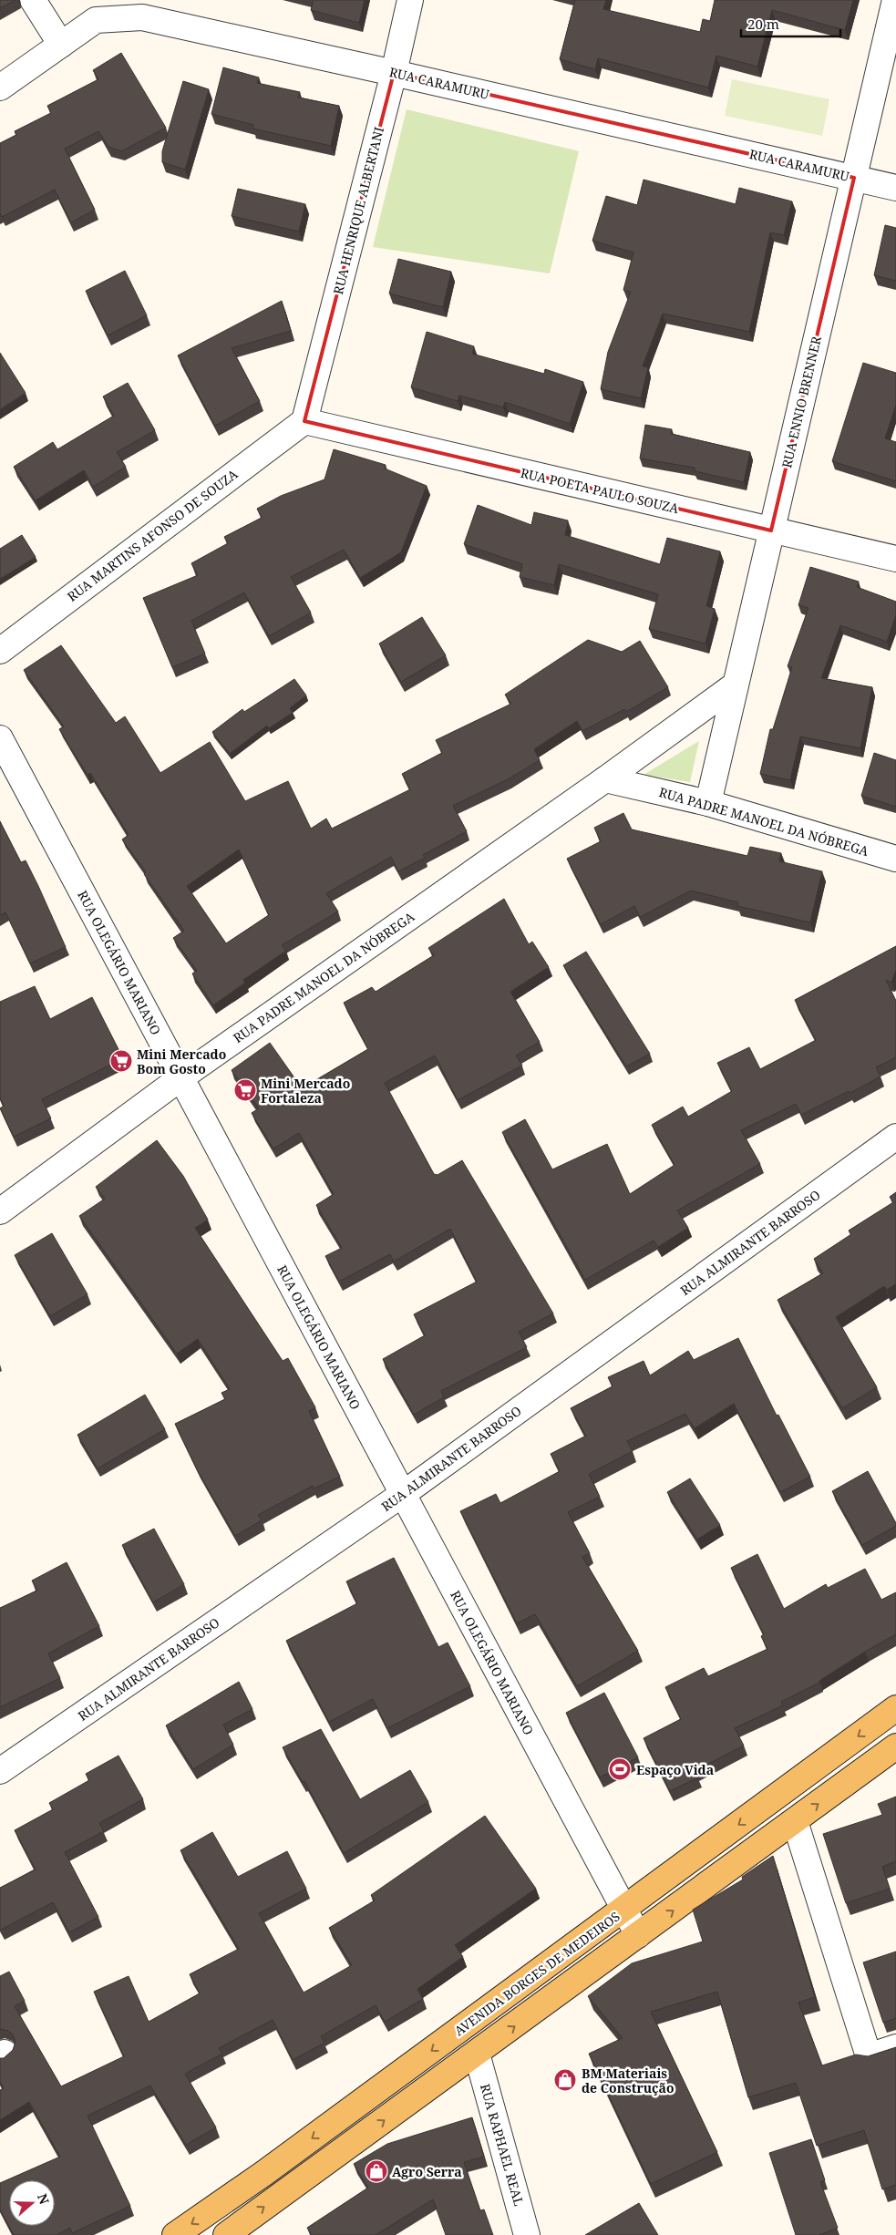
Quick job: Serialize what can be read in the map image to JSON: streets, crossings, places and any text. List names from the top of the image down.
{
  "streets": {
    "main road": ["AVENIDA BORGES DE MEDEIROS"],
    "street": [
      "RUA CARAMURU",
      "RUA HENRIQUE ALBERTANI",
      "RUA ENNIO BRENNER",
      "RUA POETA PAULO SOUZA",
      "RUA MARTINS AFONSO DE SOUZA",
      "RUA PADRE MANOEL DA NÓBREGA",
      "RUA OLEGÁRIO MARIANO",
      "RUA ALMIRANTE BARROSO",
      "RUA RAPHAEL REAL"
    ]
  },
  "crossings": [
    ["RUA CARAMURU", "RUA HENRIQUE ALBERTANI"],
    ["RUA CARAMURU", "RUA ENNIO BRENNER"],
    ["RUA HENRIQUE ALBERTANI", "RUA POETA PAULO SOUZA"],
    ["RUA HENRIQUE ALBERTANI", "RUA MARTINS AFONSO DE SOUZA"],
    ["RUA ENNIO BRENNER", "RUA POETA PAULO SOUZA"],
    ["RUA ENNIO BRENNER", "RUA PADRE MANOEL DA NÓBREGA"],
    ["RUA POETA PAULO SOUZA", "RUA MARTINS AFONSO DE SOUZA"],
    ["RUA PADRE MANOEL DA NÓBREGA", "RUA OLEGÁRIO MARIANO"],
    ["RUA OLEGÁRIO MARIANO", "RUA ALMIRANTE BARROSO"],
    ["RUA OLEGÁRIO MARIANO", "AVENIDA BORGES DE MEDEIROS"]
  ],
  "places": {
    "supermarket": ["Mini Mercado Bom Gosto", "Mini Mercado Fortaleza"],
    "sports": ["Espaço Vida"],
    "shop": ["BM Materiais de Construção", "Agro Serra"]
  },
  "scale_bar": "20 m",
  "north": "right"
}
